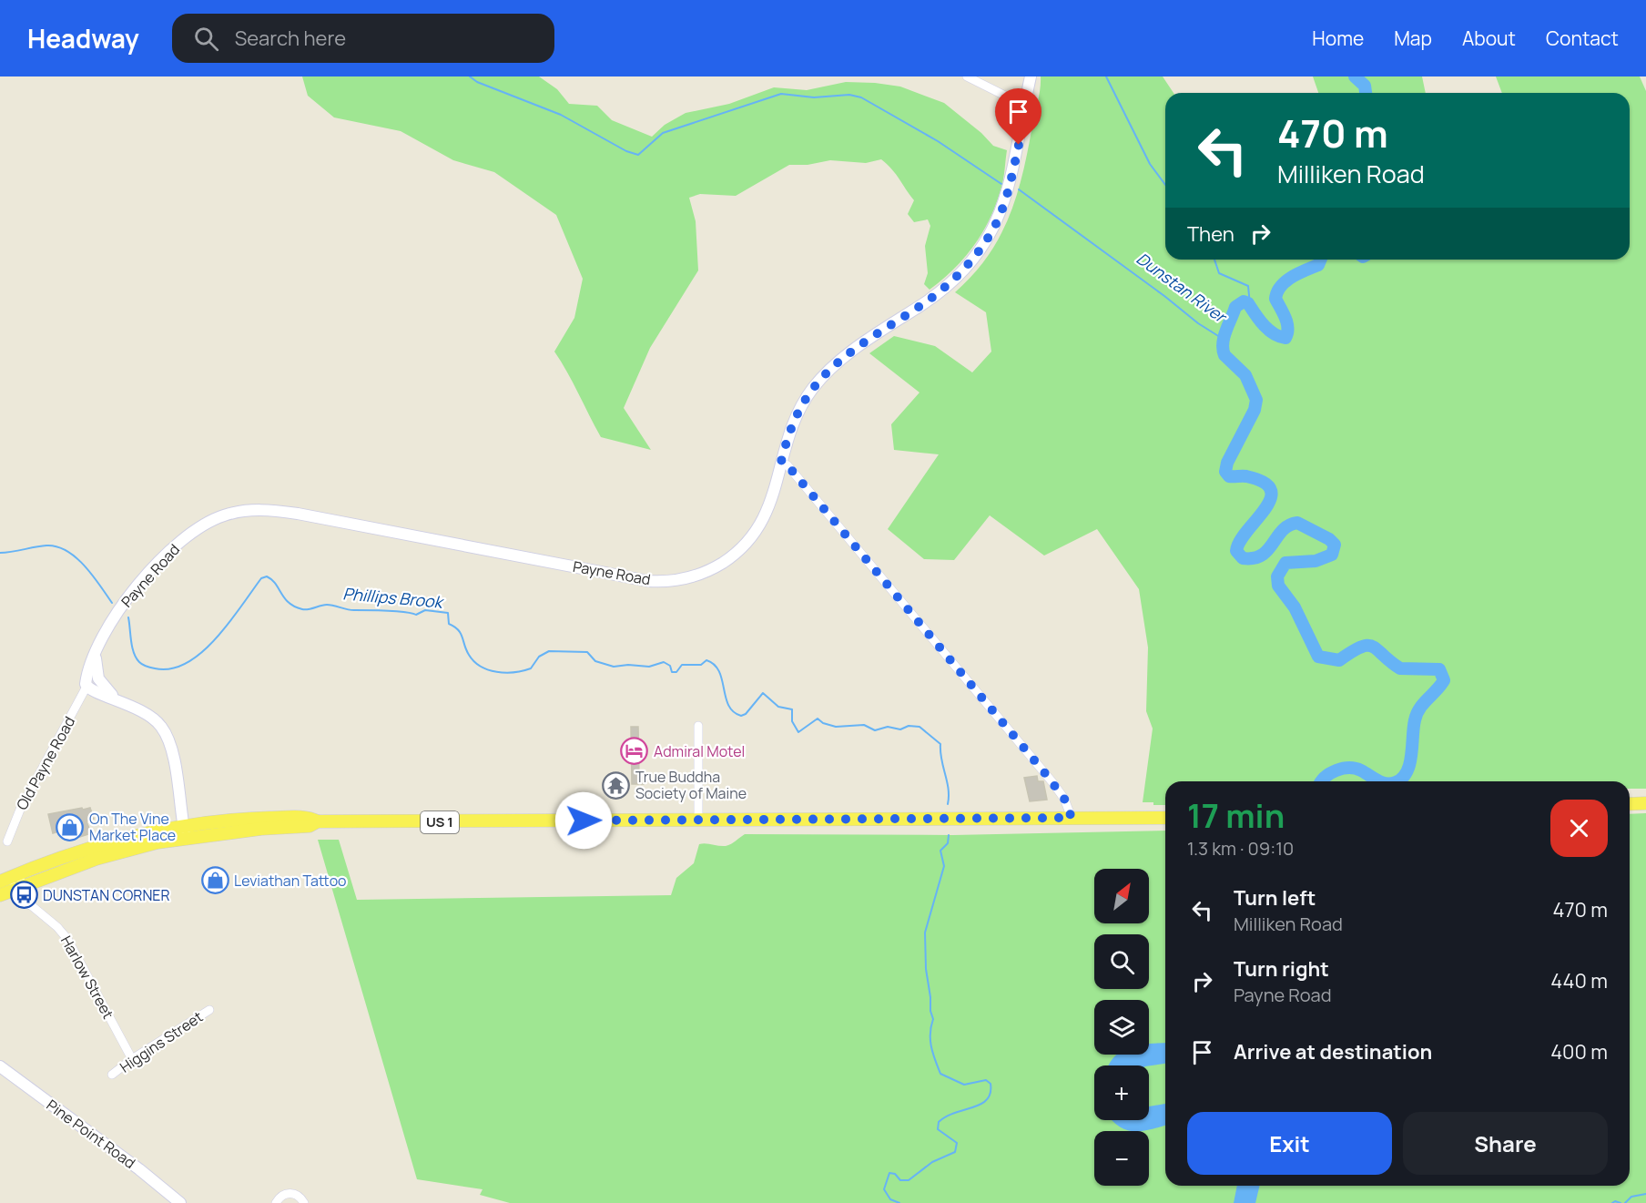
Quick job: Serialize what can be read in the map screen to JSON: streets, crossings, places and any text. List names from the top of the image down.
{
  "streets": {
    "main road": ["Payne Road", "US 1", "Pine Point Road"],
    "street": ["Old Payne Road", "Harlow Street", "Higgins Street"]
  },
  "crossings": [
    ["Payne Road", "Old Payne Road"],
    ["US 1", "Harlow Street"],
    ["Harlow Street", "Higgins Street"]
  ],
  "water": ["Dunstan River", "Phillips Brook"],
  "places": {
    "hotel": ["Admiral Motel"],
    "temple": ["True Buddha Society of Maine"],
    "shop": ["On The Vine Market Place", "Leviathan Tattoo"],
    "bus stop": ["DUNSTAN CORNER"]
  },
  "north": "top right",
  "page": {
    "header": "Headway",
    "search": "Search here",
    "nav": [
      "Home",
      "Map",
      "About",
      "Contact"
    ],
    "turn": ["470 m", "Milliken Road"],
    "then": "Then",
    "heading": ["17 min", "1.3 km · 09:10"],
    "map_buttons": ["+", "−"],
    "list": [
      {
        "name": "Turn left",
        "note": "Milliken Road",
        "value": "470 m"
      },
      {
        "name": "Turn right",
        "note": "Payne Road",
        "value": "440 m"
      },
      {
        "name": "Arrive at destination",
        "value": "400 m"
      }
    ],
    "buttons": ["Exit", "Share"]
  }
}
